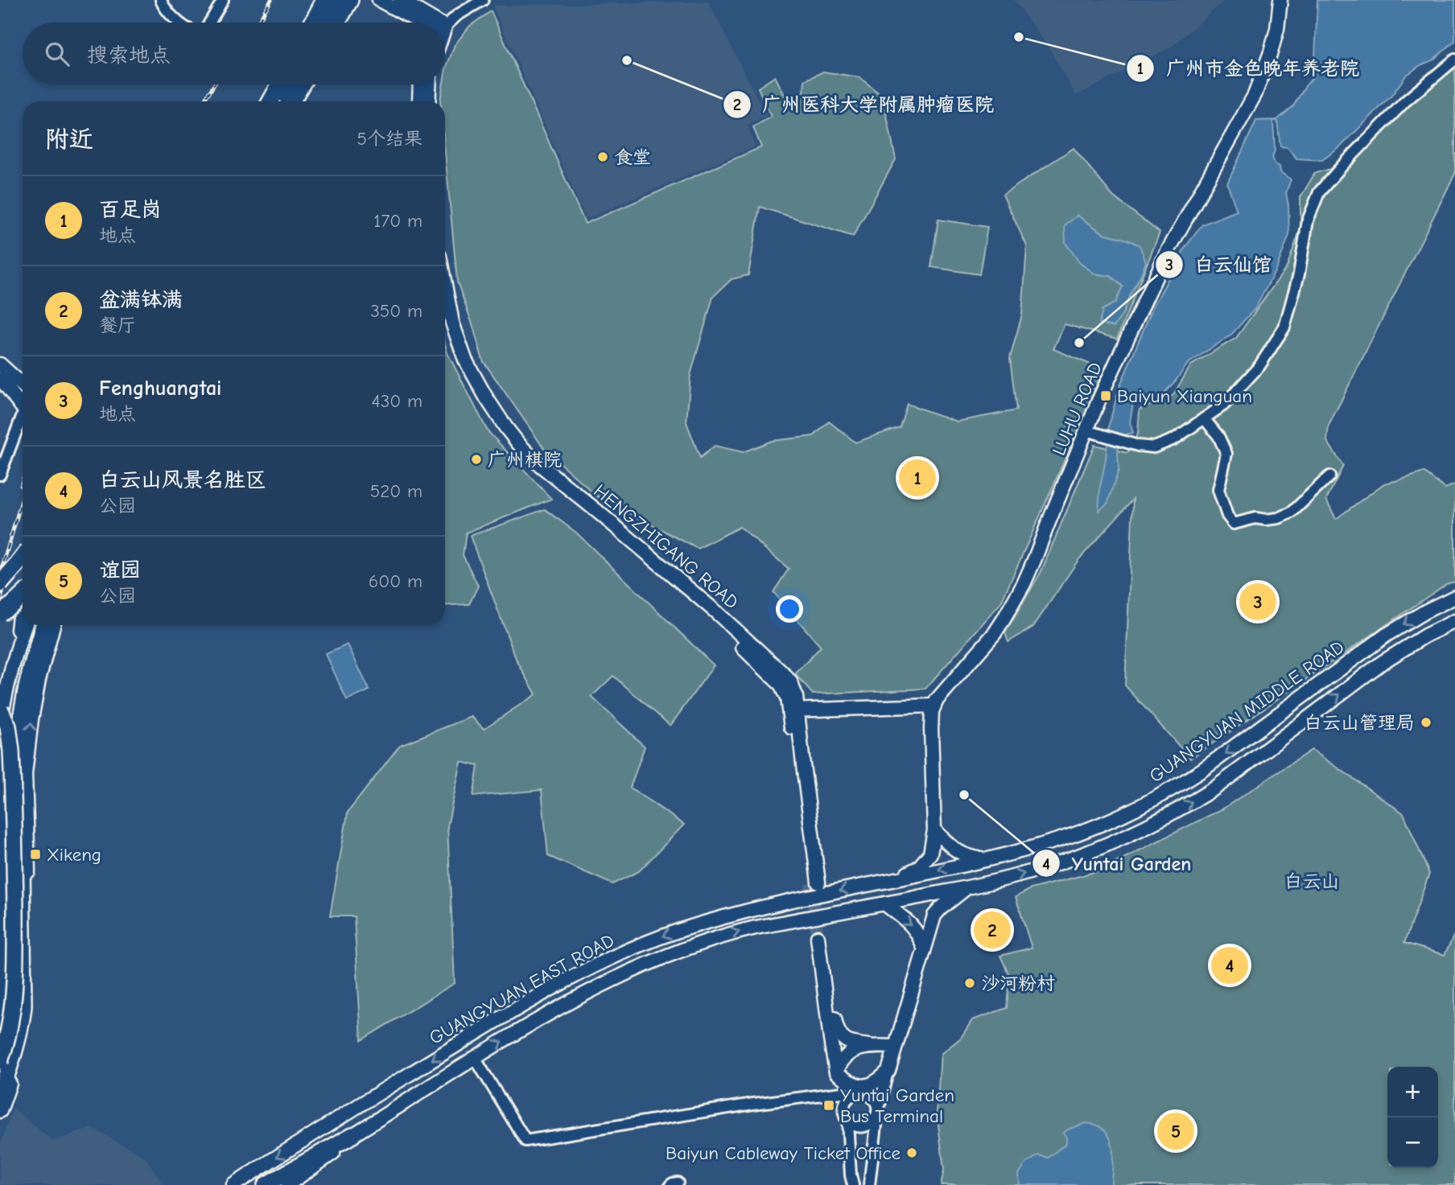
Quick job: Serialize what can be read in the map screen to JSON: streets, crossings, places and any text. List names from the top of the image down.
{
  "streets": {
    "main road": [
      "LUHU ROAD",
      "HENGZHIGANG ROAD",
      "GUANGYUAN MIDDLE ROAD",
      "GUANGYUAN EAST ROAD"
    ]
  },
  "crossings": [
    ["GUANGYUAN MIDDLE ROAD", "GUANGYUAN EAST ROAD"]
  ],
  "parks": ["白云山"],
  "places": {
    "other": [
      "广州市金色晚年养老院",
      "广州医科大学附属肿瘤医院",
      "食堂",
      "白云仙馆",
      "广州棋院",
      "白云山管理局",
      "Yuntai Garden",
      "沙河粉村",
      "Baiyun Cableway Ticket Office"
    ],
    "transit": ["Baiyun Xianguan", "Xikeng", "Yuntai Garden Bus Terminal"]
  },
  "page": {
    "search": "搜索地点",
    "heading": ["附近", "5个结果"],
    "list": [
      {
        "mark": "1",
        "name": "百足岗",
        "note": "地点",
        "value": "170 m"
      },
      {
        "mark": "2",
        "name": "盆满钵满",
        "note": "餐厅",
        "value": "350 m"
      },
      {
        "mark": "3",
        "name": "Fenghuangtai",
        "note": "地点",
        "value": "430 m"
      },
      {
        "mark": "4",
        "name": "白云山风景名胜区",
        "note": "公园",
        "value": "520 m"
      },
      {
        "mark": "5",
        "name": "谊园",
        "note": "公园",
        "value": "600 m"
      }
    ],
    "pins": [
      "1",
      "3",
      "2",
      "4",
      "5"
    ],
    "map_buttons": ["+", "−"]
  }
}
